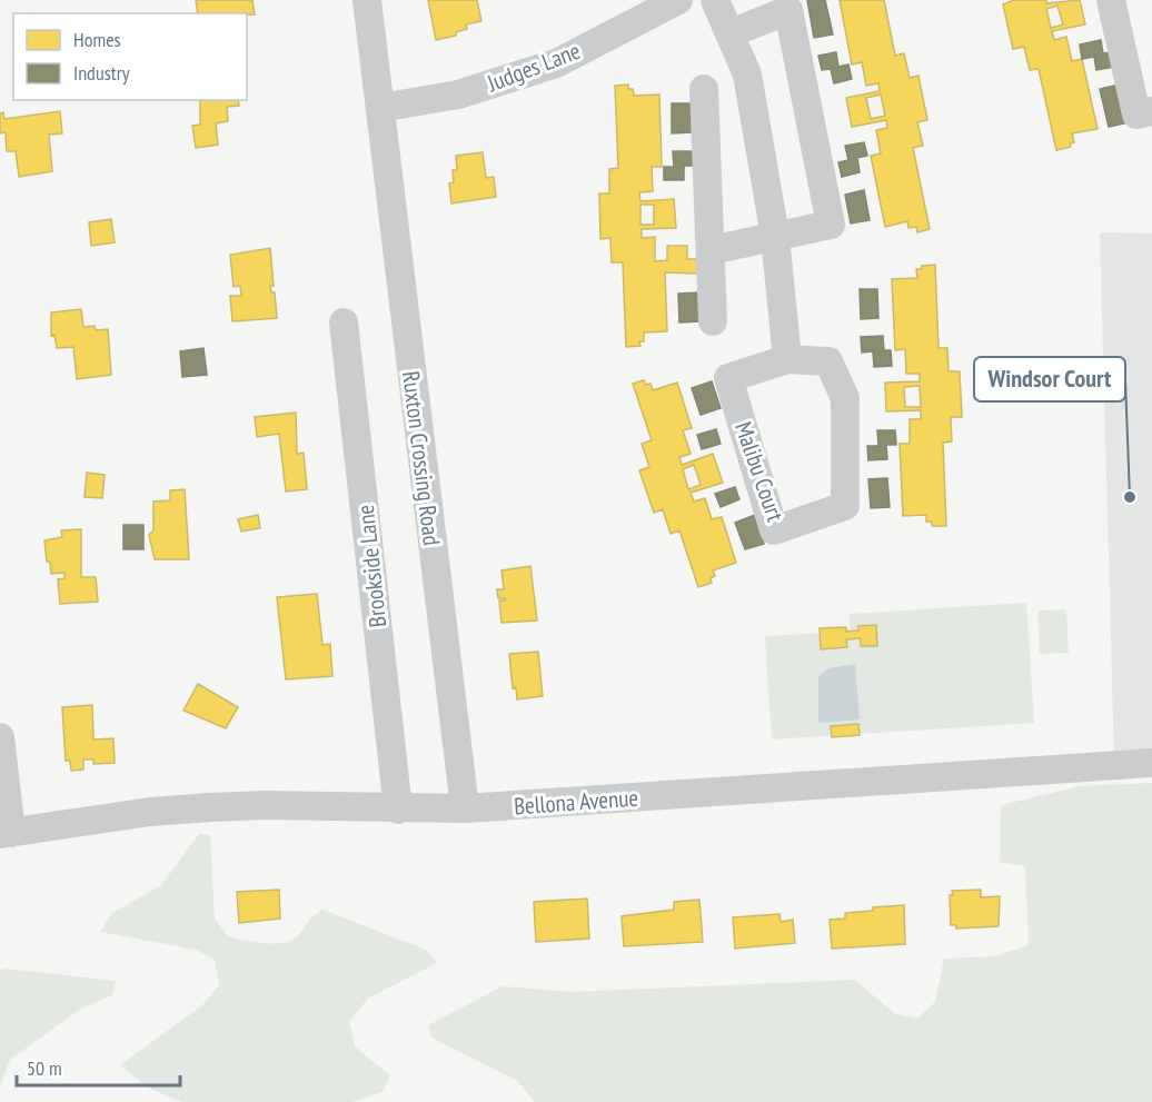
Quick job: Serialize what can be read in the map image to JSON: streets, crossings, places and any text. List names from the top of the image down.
{
  "streets": {
    "street": [
      "Judges Lane",
      "Ruxton Crossing Road",
      "Malibu Court",
      "Brookside Lane",
      "Bellona Avenue"
    ]
  },
  "crossings": [
    ["Judges Lane", "Ruxton Crossing Road"],
    ["Ruxton Crossing Road", "Bellona Avenue"],
    ["Brookside Lane", "Bellona Avenue"]
  ],
  "places": ["Windsor Court"],
  "legend": ["Homes", "Industry"],
  "scale_bar": "50 m"
}
